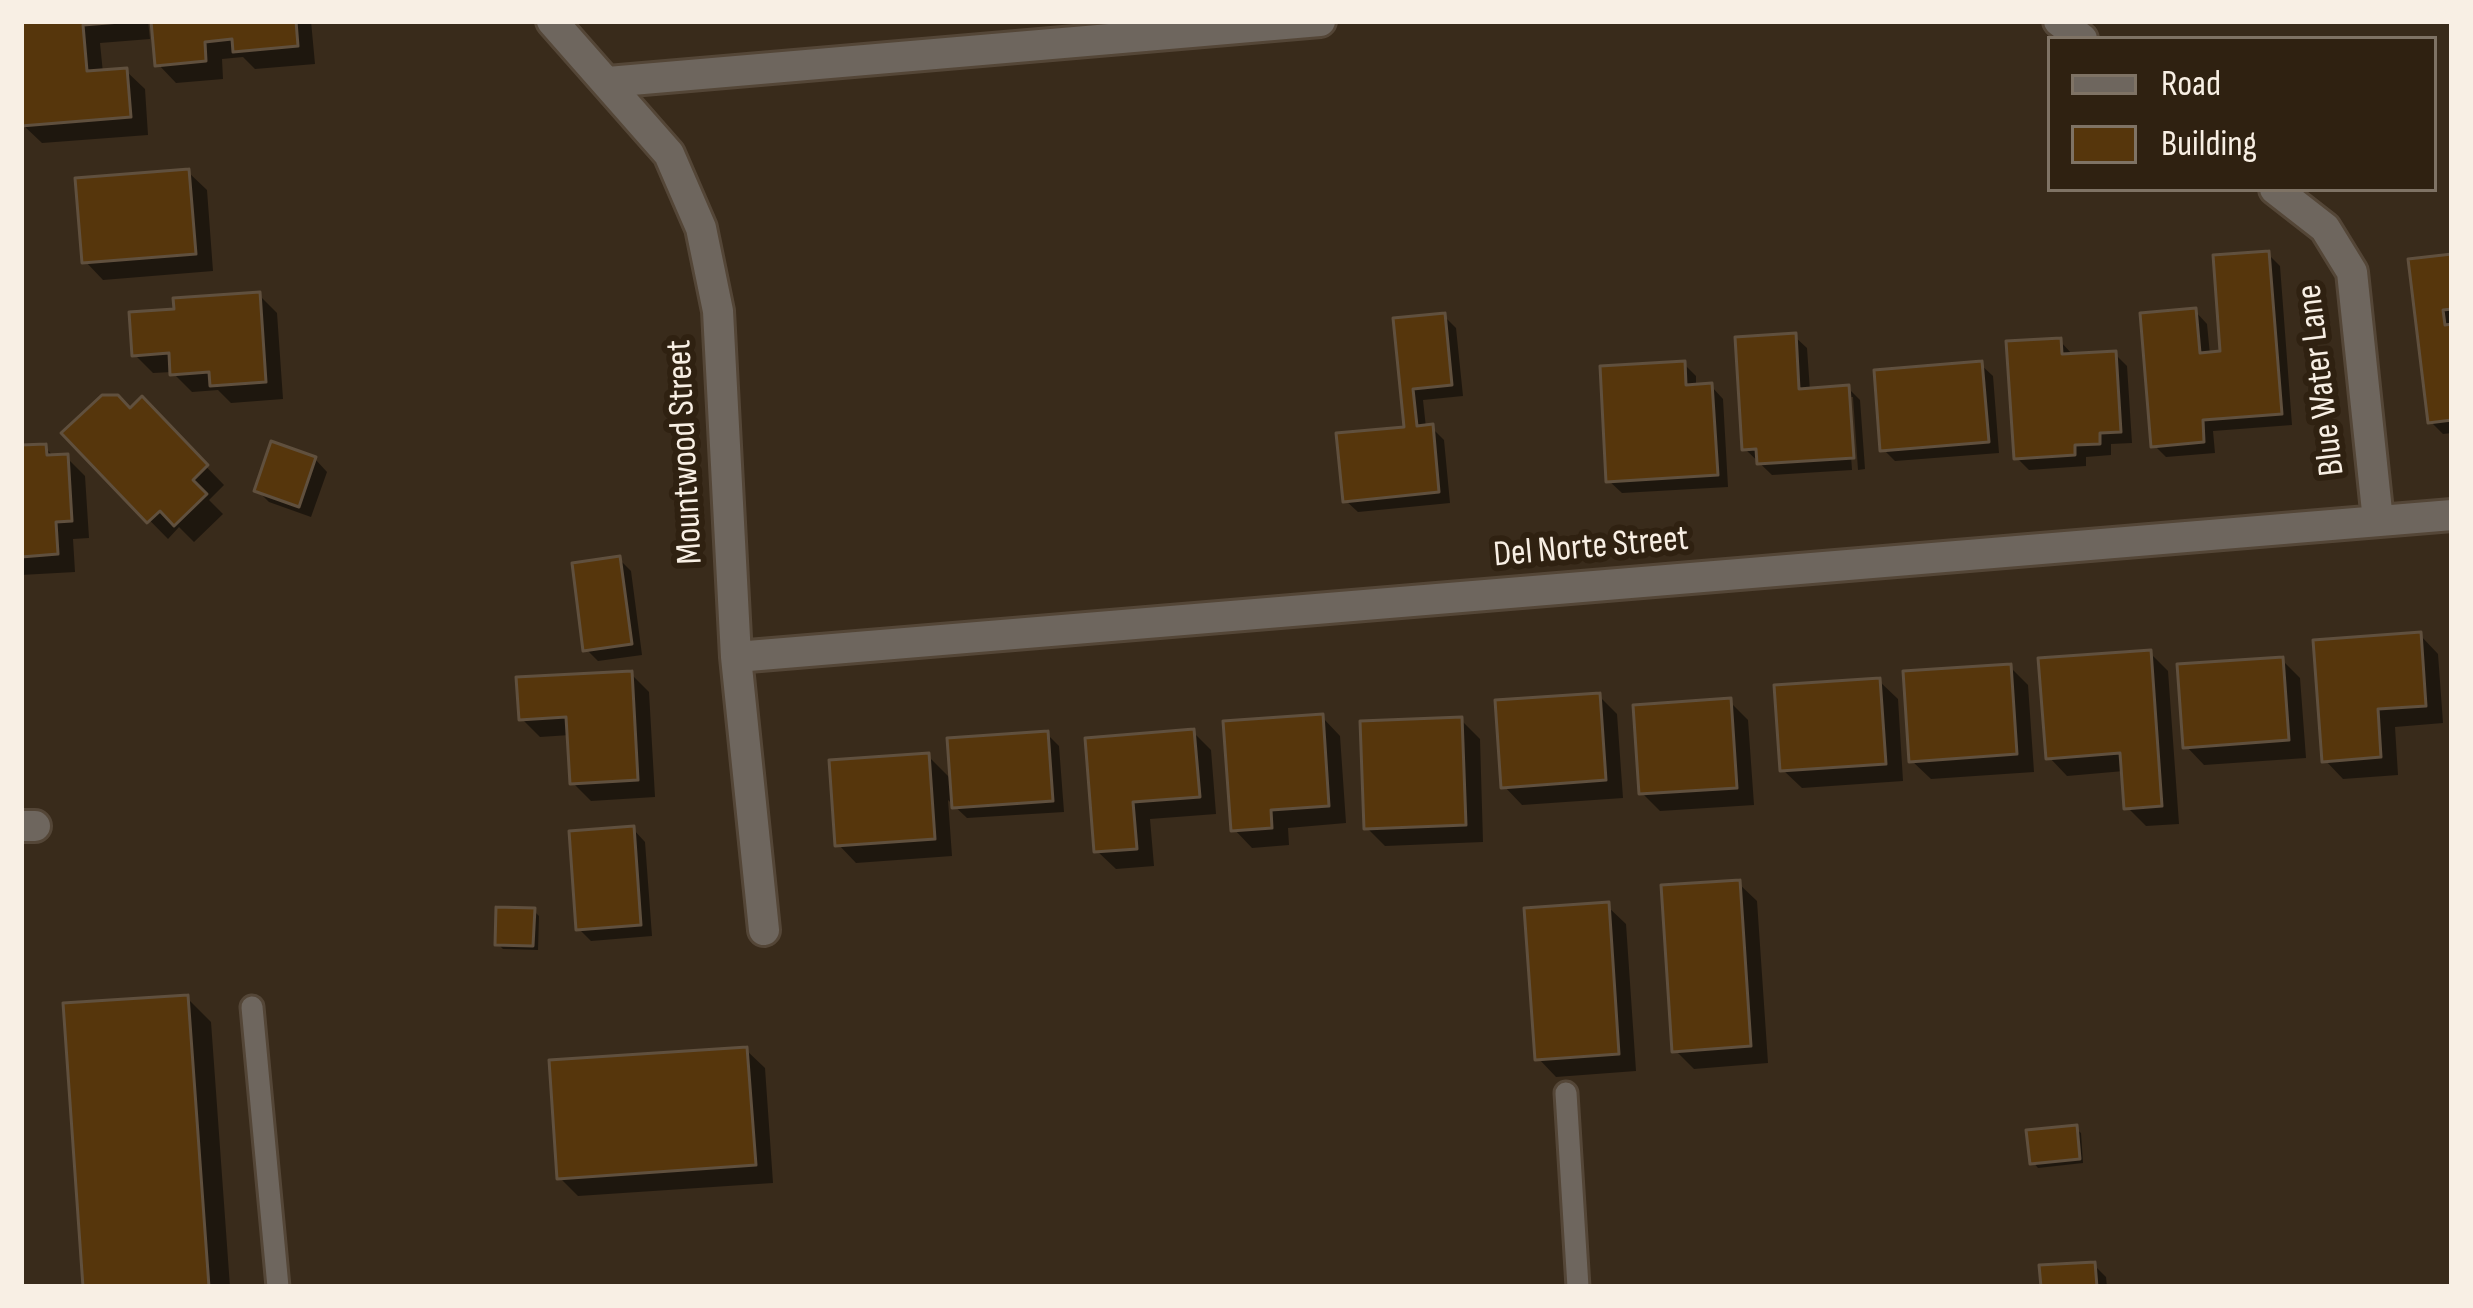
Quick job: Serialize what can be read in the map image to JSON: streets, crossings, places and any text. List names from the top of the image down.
{
  "streets": {
    "street": ["Blue Water Lane", "Mountwood Street", "Del Norte Street"]
  },
  "crossings": [
    ["Blue Water Lane", "Del Norte Street"],
    ["Mountwood Street", "Del Norte Street"]
  ],
  "legend": ["Road", "Building"]
}
